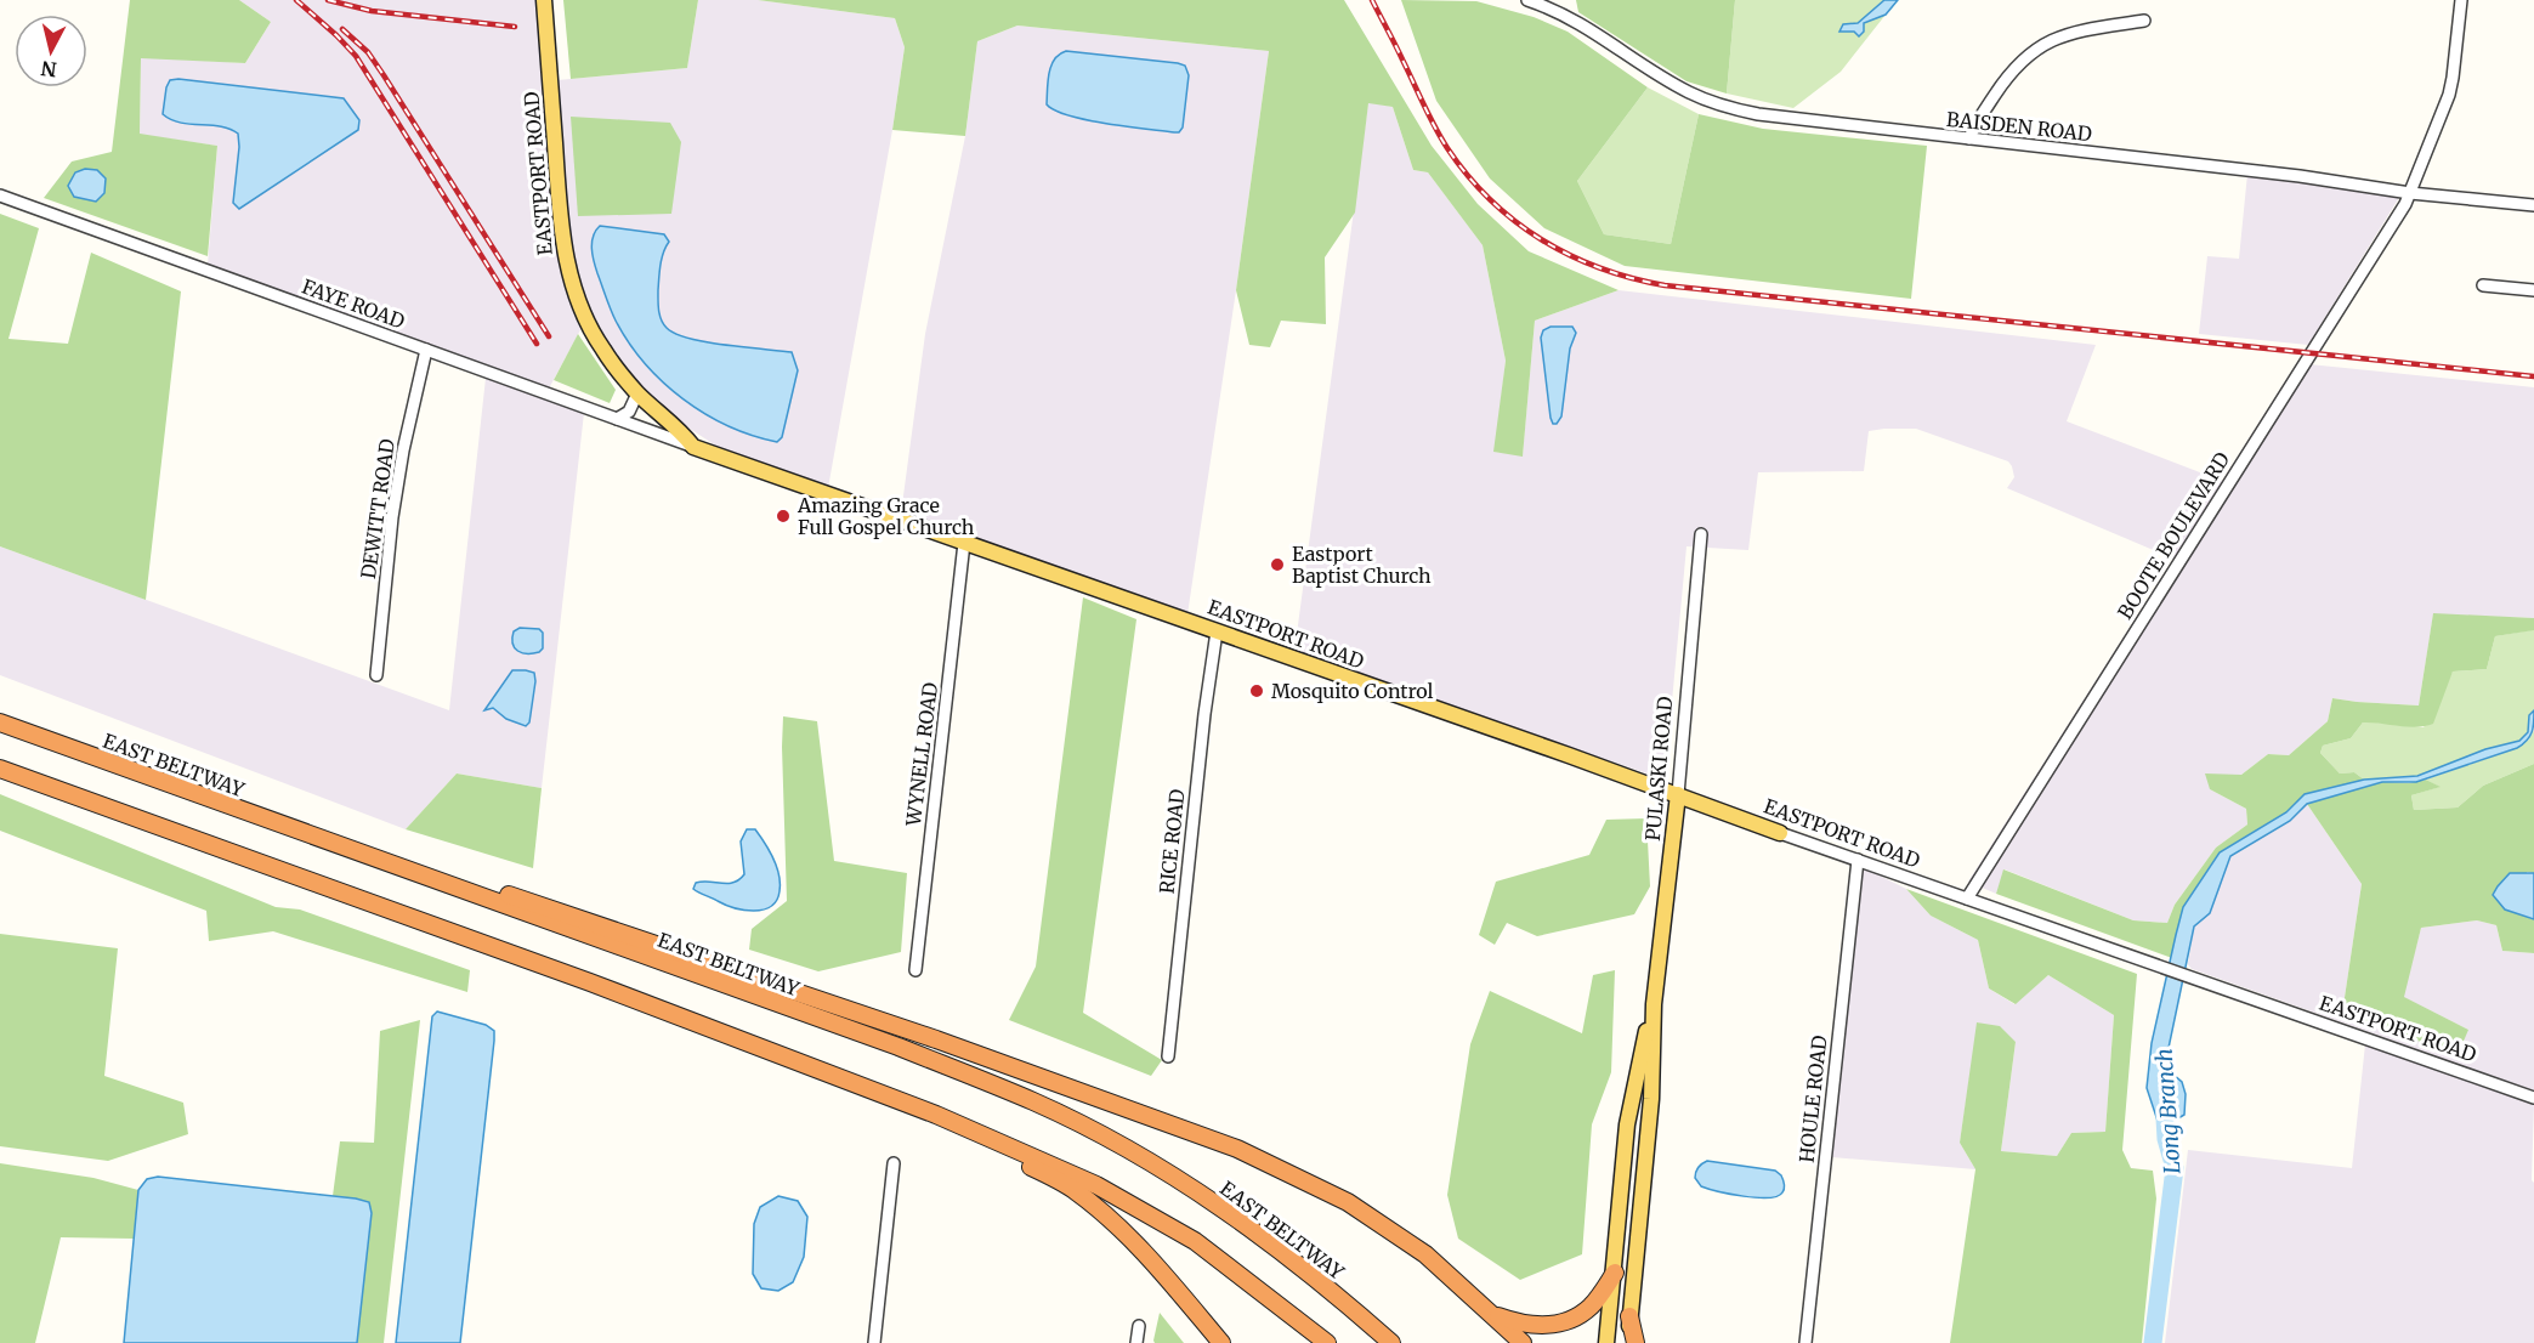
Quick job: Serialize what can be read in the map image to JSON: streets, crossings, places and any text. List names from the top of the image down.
{
  "streets": {
    "highway": ["EAST BELTWAY"],
    "main road": ["EASTPORT ROAD", "PULASKI ROAD"],
    "street": [
      "BAISDEN ROAD",
      "FAYE ROAD",
      "DEWITT ROAD",
      "BOOTE BOULEVARD",
      "WYNELL ROAD",
      "RICE ROAD",
      "HOULE ROAD"
    ]
  },
  "crossings": [
    ["BAISDEN ROAD", "BOOTE BOULEVARD"],
    ["EASTPORT ROAD", "FAYE ROAD"],
    ["EASTPORT ROAD", "BOOTE BOULEVARD"],
    ["EASTPORT ROAD", "WYNELL ROAD"],
    ["EASTPORT ROAD", "PULASKI ROAD"],
    ["EASTPORT ROAD", "RICE ROAD"],
    ["EASTPORT ROAD", "HOULE ROAD"],
    ["FAYE ROAD", "DEWITT ROAD"]
  ],
  "water": ["Long Branch"],
  "places": ["Amazing Grace Full Gospel Church", "Eastport Baptist Church", "Mosquito Control"],
  "north": "bottom"
}
